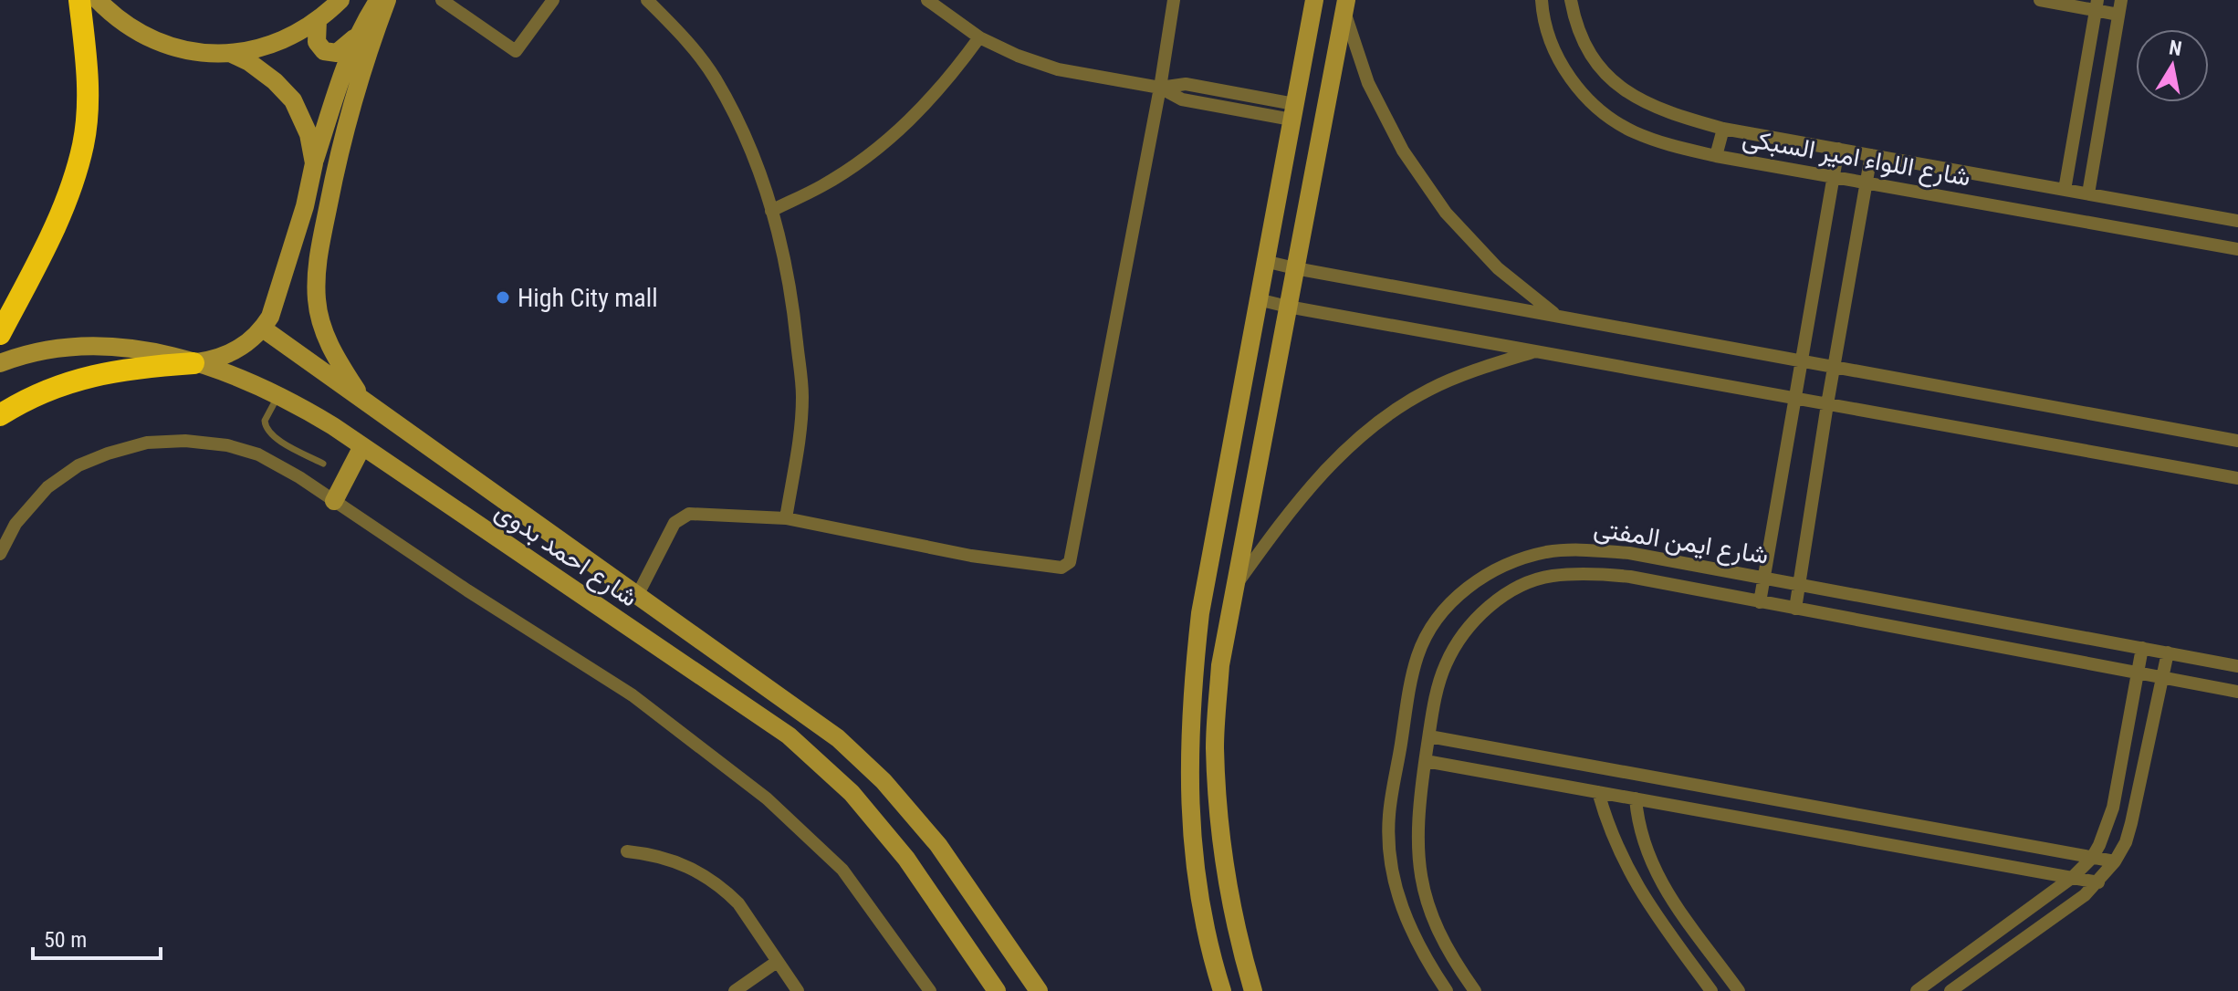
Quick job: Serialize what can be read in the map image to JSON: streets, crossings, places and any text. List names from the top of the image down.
{
  "streets": {
    "street": ["شارع اللواء امير السبكى", "شارع ايمن المفتى", "شارع احمد بدوى"]
  },
  "places": ["High City mall"],
  "scale_bar": "50 m",
  "north": "top"
}
